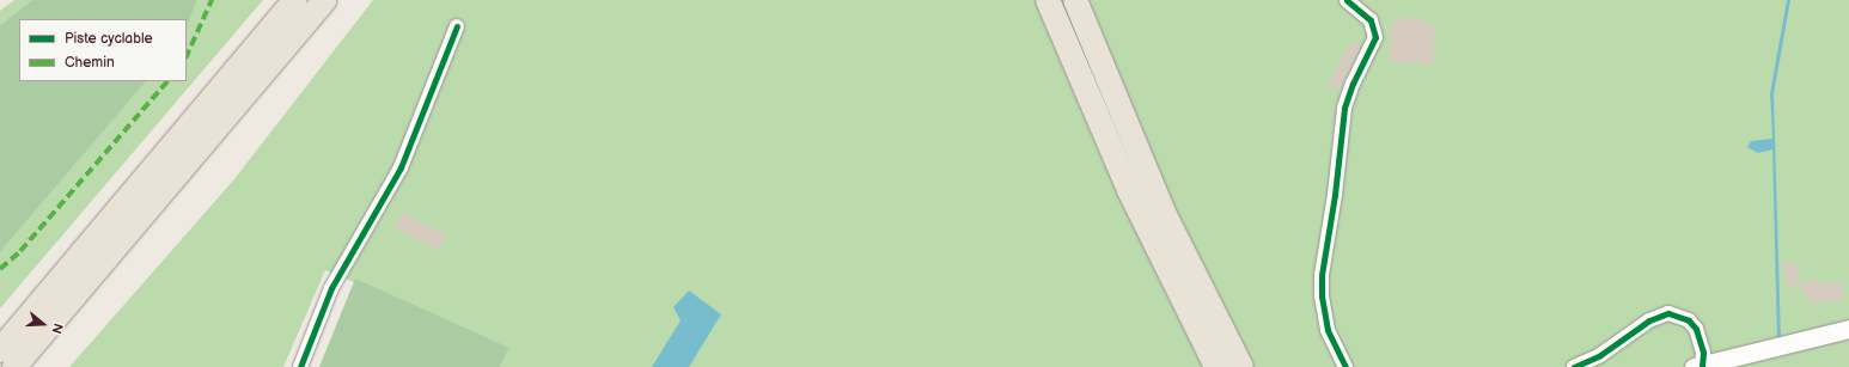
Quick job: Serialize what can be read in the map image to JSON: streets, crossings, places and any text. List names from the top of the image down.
{
  "legend": ["Piste cyclable", "Chemin"],
  "north": "right"
}
